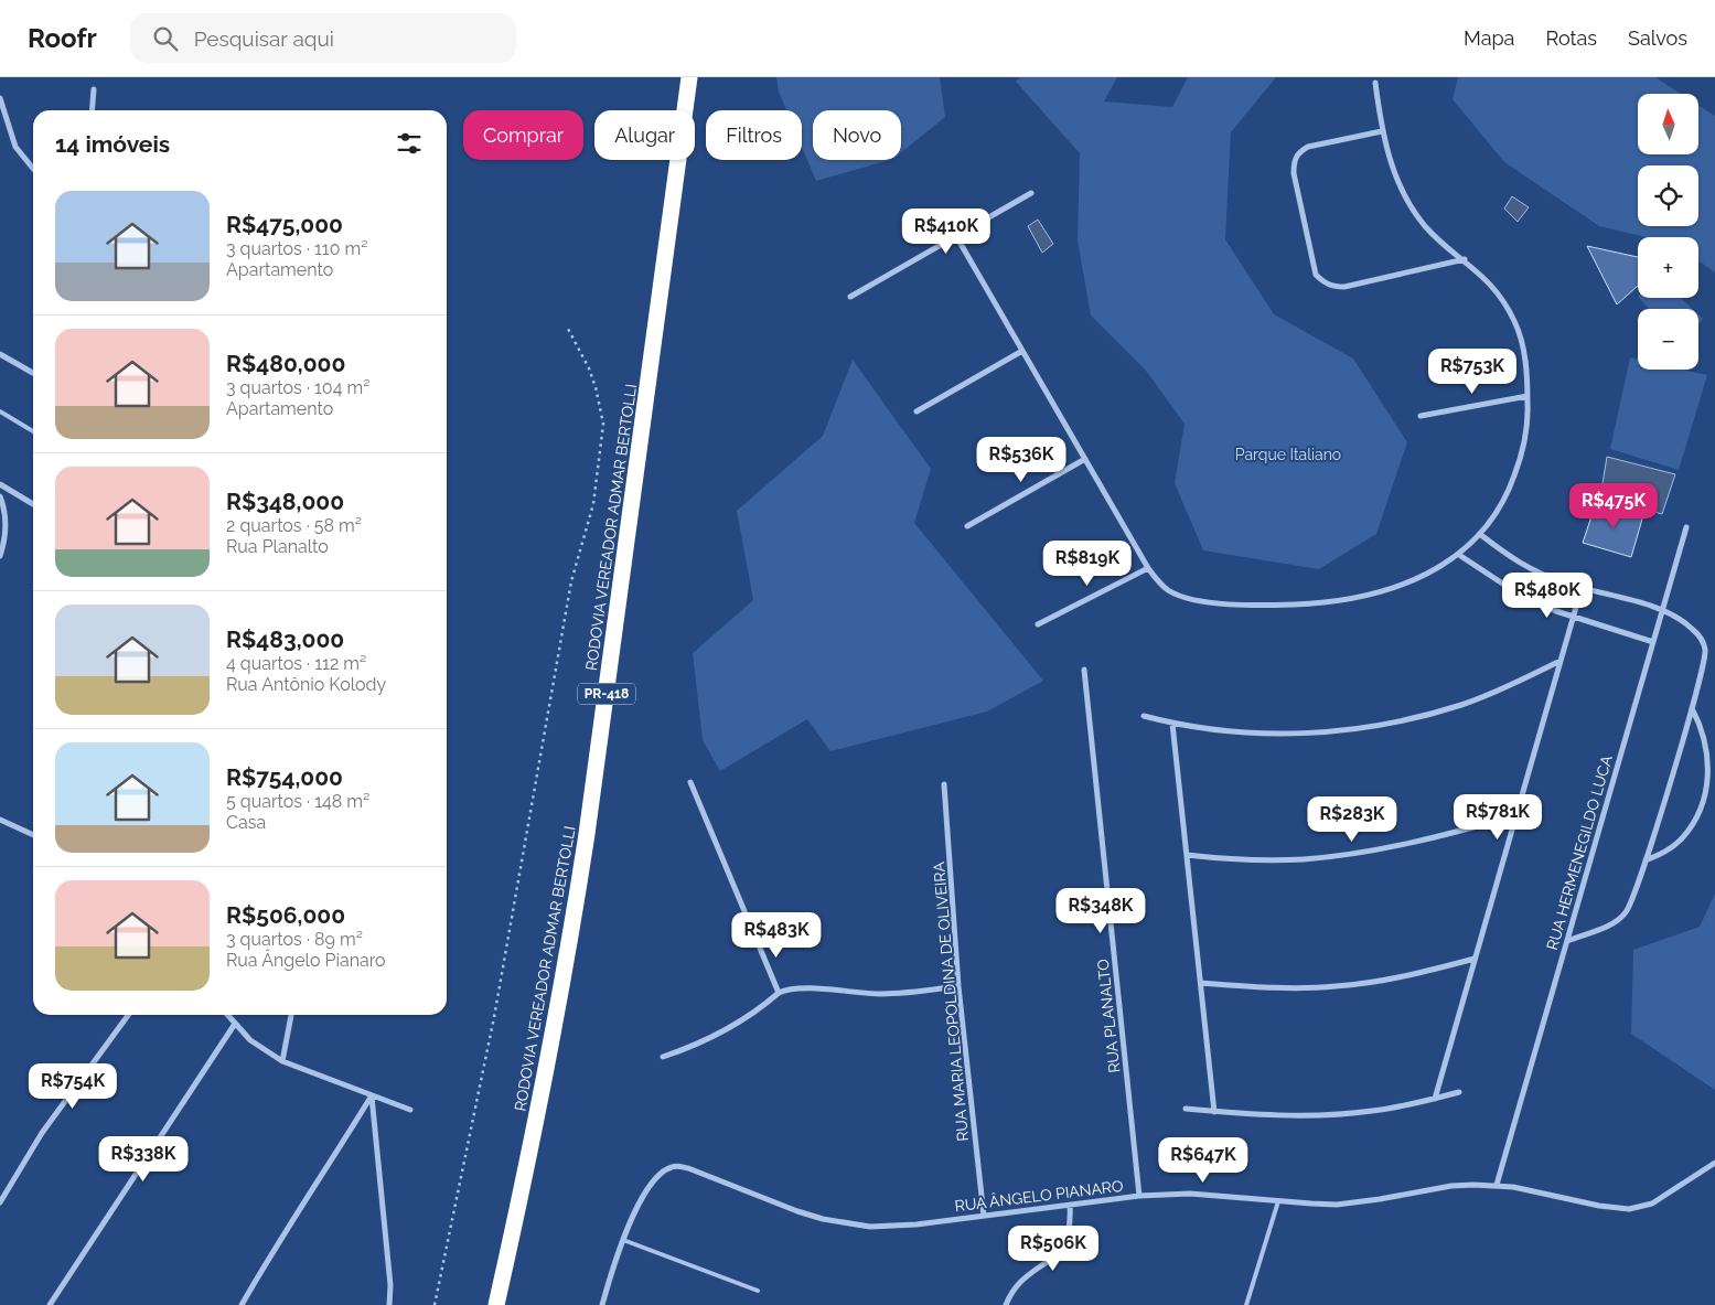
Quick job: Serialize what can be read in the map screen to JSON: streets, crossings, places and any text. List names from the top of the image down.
{
  "streets": {
    "highway": ["RODOVIA VEREADOR ADMAR BERTOLLI", "PR-418"],
    "street": [
      "RUA HERMENEGILDO LUCA",
      "RUA MARIA LEOPOLDINA DE OLIVEIRA",
      "RUA PLANALTO",
      "RUA ÂNGELO PIANARO"
    ]
  },
  "crossings": [
    ["RUA HERMENEGILDO LUCA", "RUA ÂNGELO PIANARO"],
    ["RUA MARIA LEOPOLDINA DE OLIVEIRA", "RUA ÂNGELO PIANARO"],
    ["RUA PLANALTO", "RUA ÂNGELO PIANARO"]
  ],
  "parks": ["Parque Italiano"],
  "north": "top",
  "page": {
    "header": "Roofr",
    "search": "Pesquisar aqui",
    "nav": ["Mapa", "Rotas", "Salvos"],
    "map_buttons": ["+", "−"],
    "chip": [
      "Comprar",
      "Alugar",
      "Filtros",
      "Novo"
    ],
    "heading": "14 imóveis",
    "list": [
      {
        "name": "R$475,000",
        "note": "3 quartos · 110 m² · Apartamento"
      },
      {
        "name": "R$480,000",
        "note": "3 quartos · 104 m² · Apartamento"
      },
      {
        "name": "R$348,000",
        "note": "2 quartos · 58 m² · Rua Planalto"
      },
      {
        "name": "R$483,000",
        "note": "4 quartos · 112 m² · Rua Antônio Kolody"
      },
      {
        "name": "R$754,000",
        "note": "5 quartos · 148 m² · Casa"
      },
      {
        "name": "R$506,000",
        "note": "3 quartos · 89 m² · Rua Ângelo Pianaro"
      }
    ],
    "price": [
      "R$410K",
      "R$753K",
      "R$536K",
      "R$475K",
      "R$819K",
      "R$480K",
      "R$781K",
      "R$283K",
      "R$348K",
      "R$483K",
      "R$754K",
      "R$338K",
      "R$647K",
      "R$506K"
    ]
  }
}
